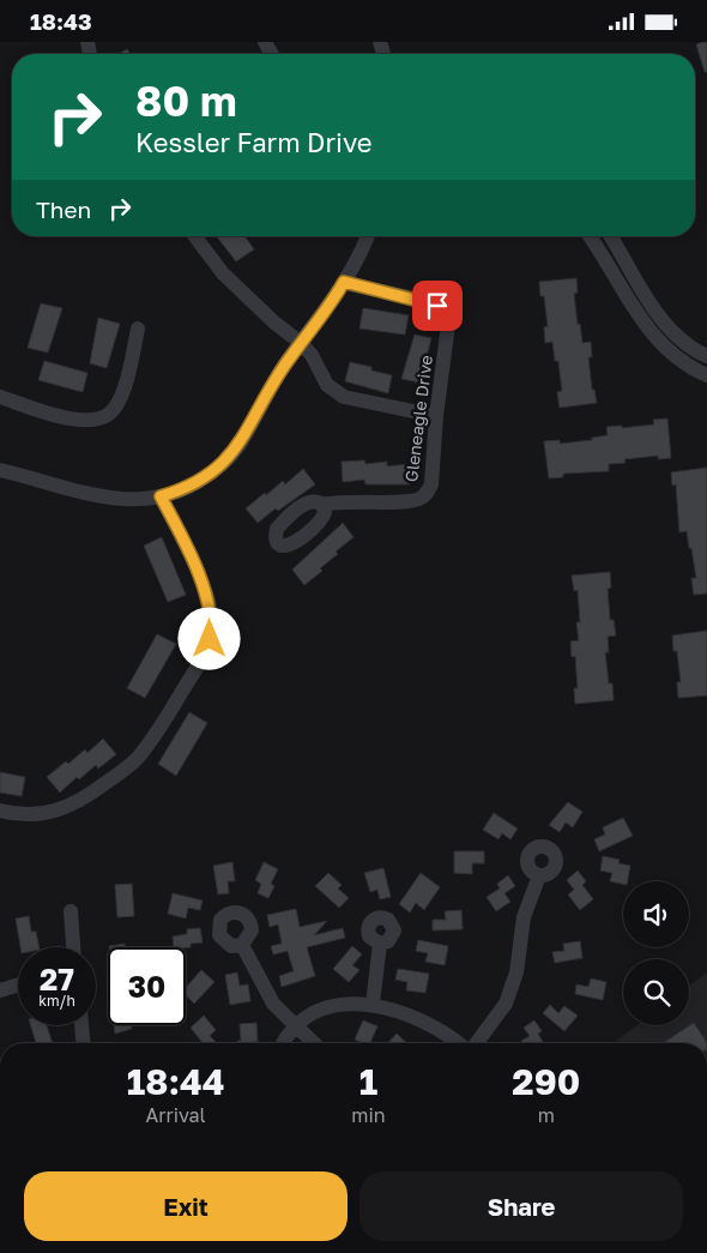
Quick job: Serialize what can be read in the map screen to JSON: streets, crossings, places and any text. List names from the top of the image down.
{
  "streets": {
    "street": ["Gleneagle Drive"]
  },
  "page": {
    "status": "18:43",
    "turn": ["80 m", "Kessler Farm Drive"],
    "then": "Then",
    "speed": "27 km/h",
    "limit": "30",
    "eta": [
      "18:44",
      "Arrival",
      "1",
      "min",
      "290",
      "m"
    ],
    "buttons": ["Exit", "Share"]
  }
}
